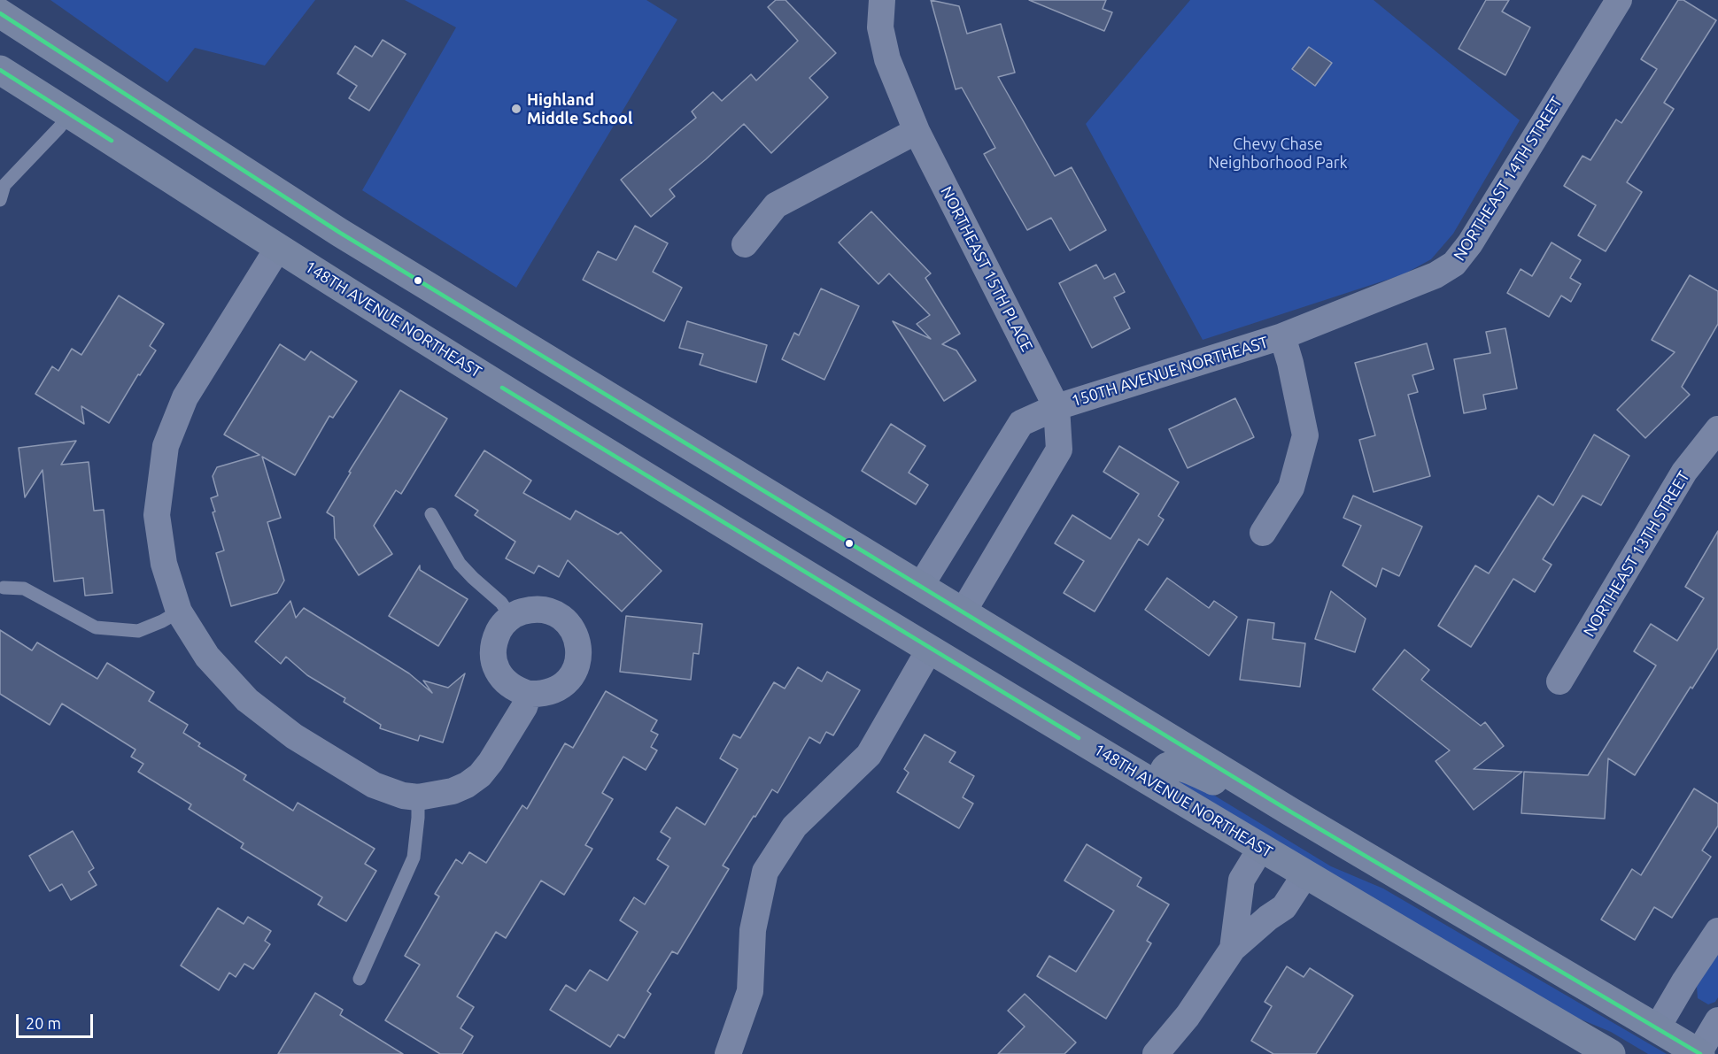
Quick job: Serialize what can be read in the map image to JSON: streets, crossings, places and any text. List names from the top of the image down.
{
  "streets": {
    "main road": ["148TH AVENUE NORTHEAST"],
    "street": [
      "NORTHEAST 14TH STREET",
      "NORTHEAST 15TH PLACE",
      "150TH AVENUE NORTHEAST",
      "NORTHEAST 13TH STREET"
    ]
  },
  "crossings": [
    ["NORTHEAST 14TH STREET", "150TH AVENUE NORTHEAST"],
    ["NORTHEAST 15TH PLACE", "150TH AVENUE NORTHEAST"]
  ],
  "parks": ["Chevy Chase Neighborhood Park"],
  "places": ["Highland Middle School"],
  "scale_bar": "20 m"
}
